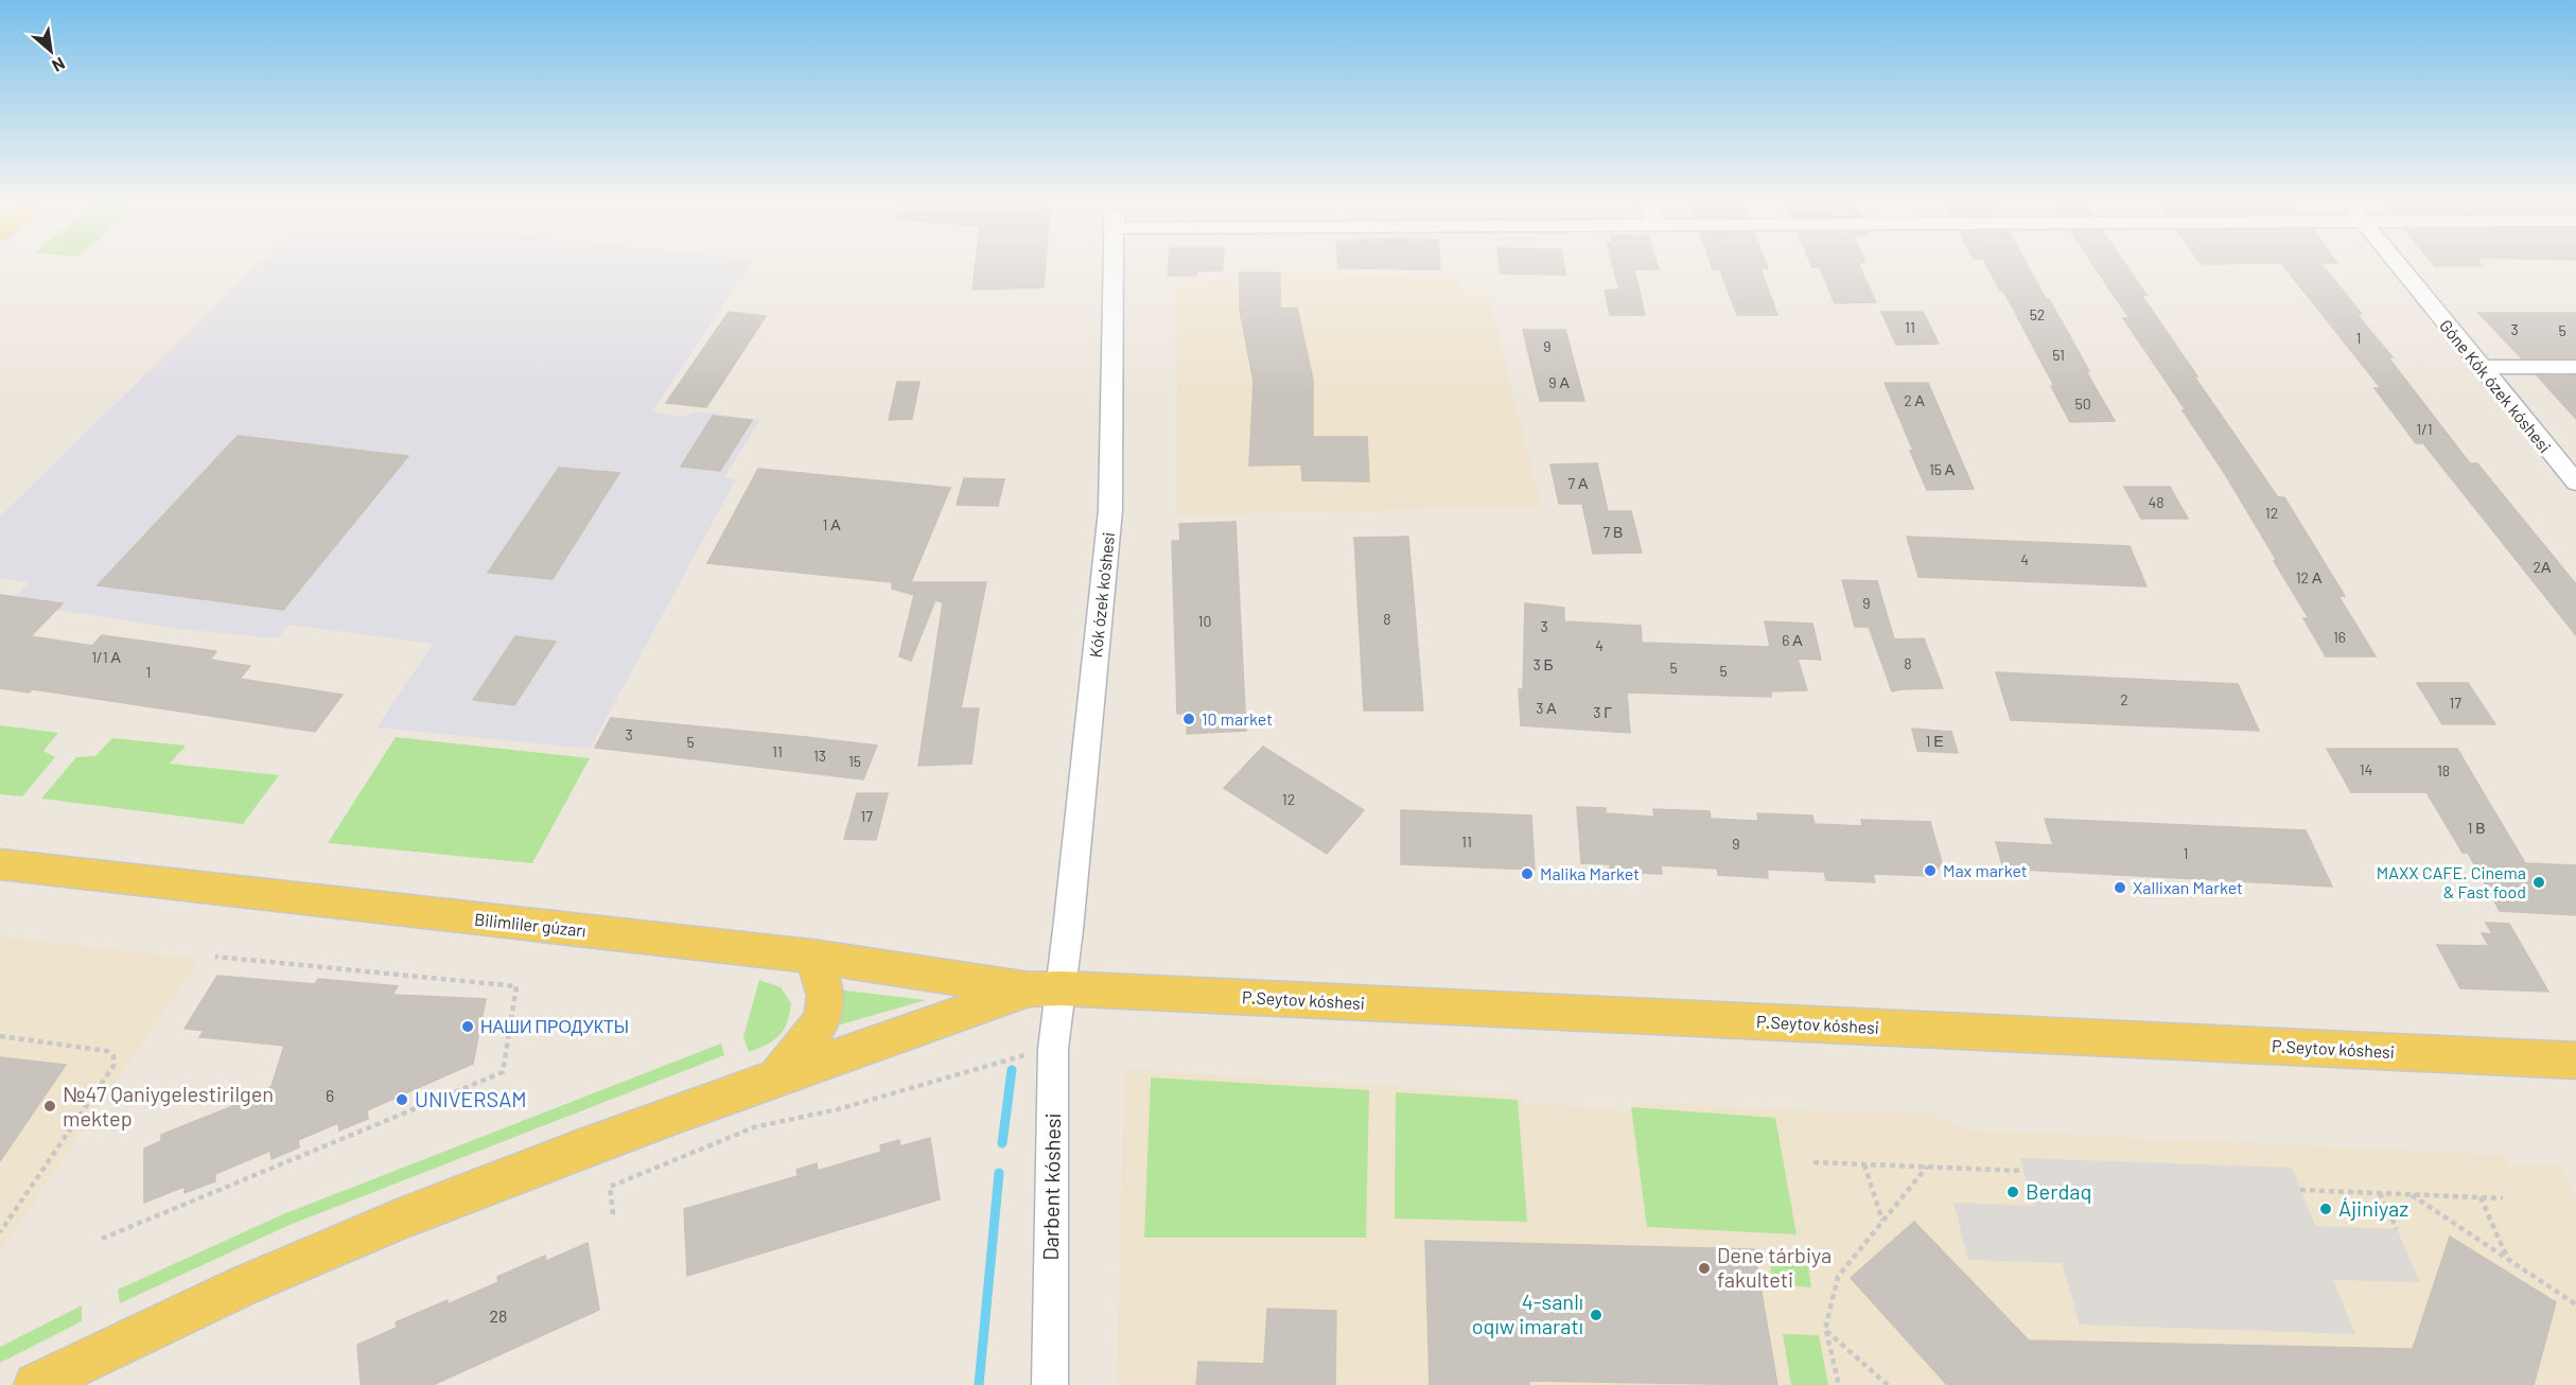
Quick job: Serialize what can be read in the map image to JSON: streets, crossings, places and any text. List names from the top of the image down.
{
  "streets": {
    "main road": ["Bilimliler gúzarı", "P.Seytov kóshesi"],
    "street": ["Góne Kók ózek kóshesi", "Kók ózek ko'shesi", "Darbent kóshesi"]
  },
  "crossings": [
    ["Kók ózek ko'shesi", "Bilimliler gúzarı"],
    ["Kók ózek ko'shesi", "P.Seytov kóshesi"],
    ["Kók ózek ko'shesi", "Darbent kóshesi"],
    ["Bilimliler gúzarı", "P.Seytov kóshesi"],
    ["Bilimliler gúzarı", "Darbent kóshesi"],
    ["P.Seytov kóshesi", "Darbent kóshesi"]
  ],
  "places": [
    "10 market",
    "Max market",
    "Malika Market",
    "MAXX CAFE. Cinema & Fast food",
    "Xallixan Market",
    "НАШИ ПРОДУКТЫ",
    "UNIVERSAM",
    "№47 Qaniygelestirilgen mektep",
    "Berdaq",
    "Ájiniyaz",
    "Dene tárbiya fakulteti",
    "4-sanlı oqıw imaratı"
  ],
  "house_numbers": [
    "52",
    "11",
    "3",
    "5",
    "1",
    "9",
    "51",
    "9 А",
    "2 А",
    "50",
    "1/1",
    "15 А",
    "7 А",
    "48",
    "12",
    "1 А",
    "7 В",
    "4",
    "2А",
    "12 А",
    "9",
    "8",
    "10",
    "3",
    "16",
    "6 А",
    "4",
    "1/1 А",
    "8",
    "3 Б",
    "5",
    "5",
    "1",
    "2",
    "17",
    "3 А",
    "3 Г",
    "3",
    "1 Е",
    "5",
    "11",
    "13",
    "15",
    "14",
    "18",
    "12",
    "17",
    "1 В",
    "11",
    "9",
    "1",
    "6",
    "28"
  ],
  "north": "bottom right"
}
